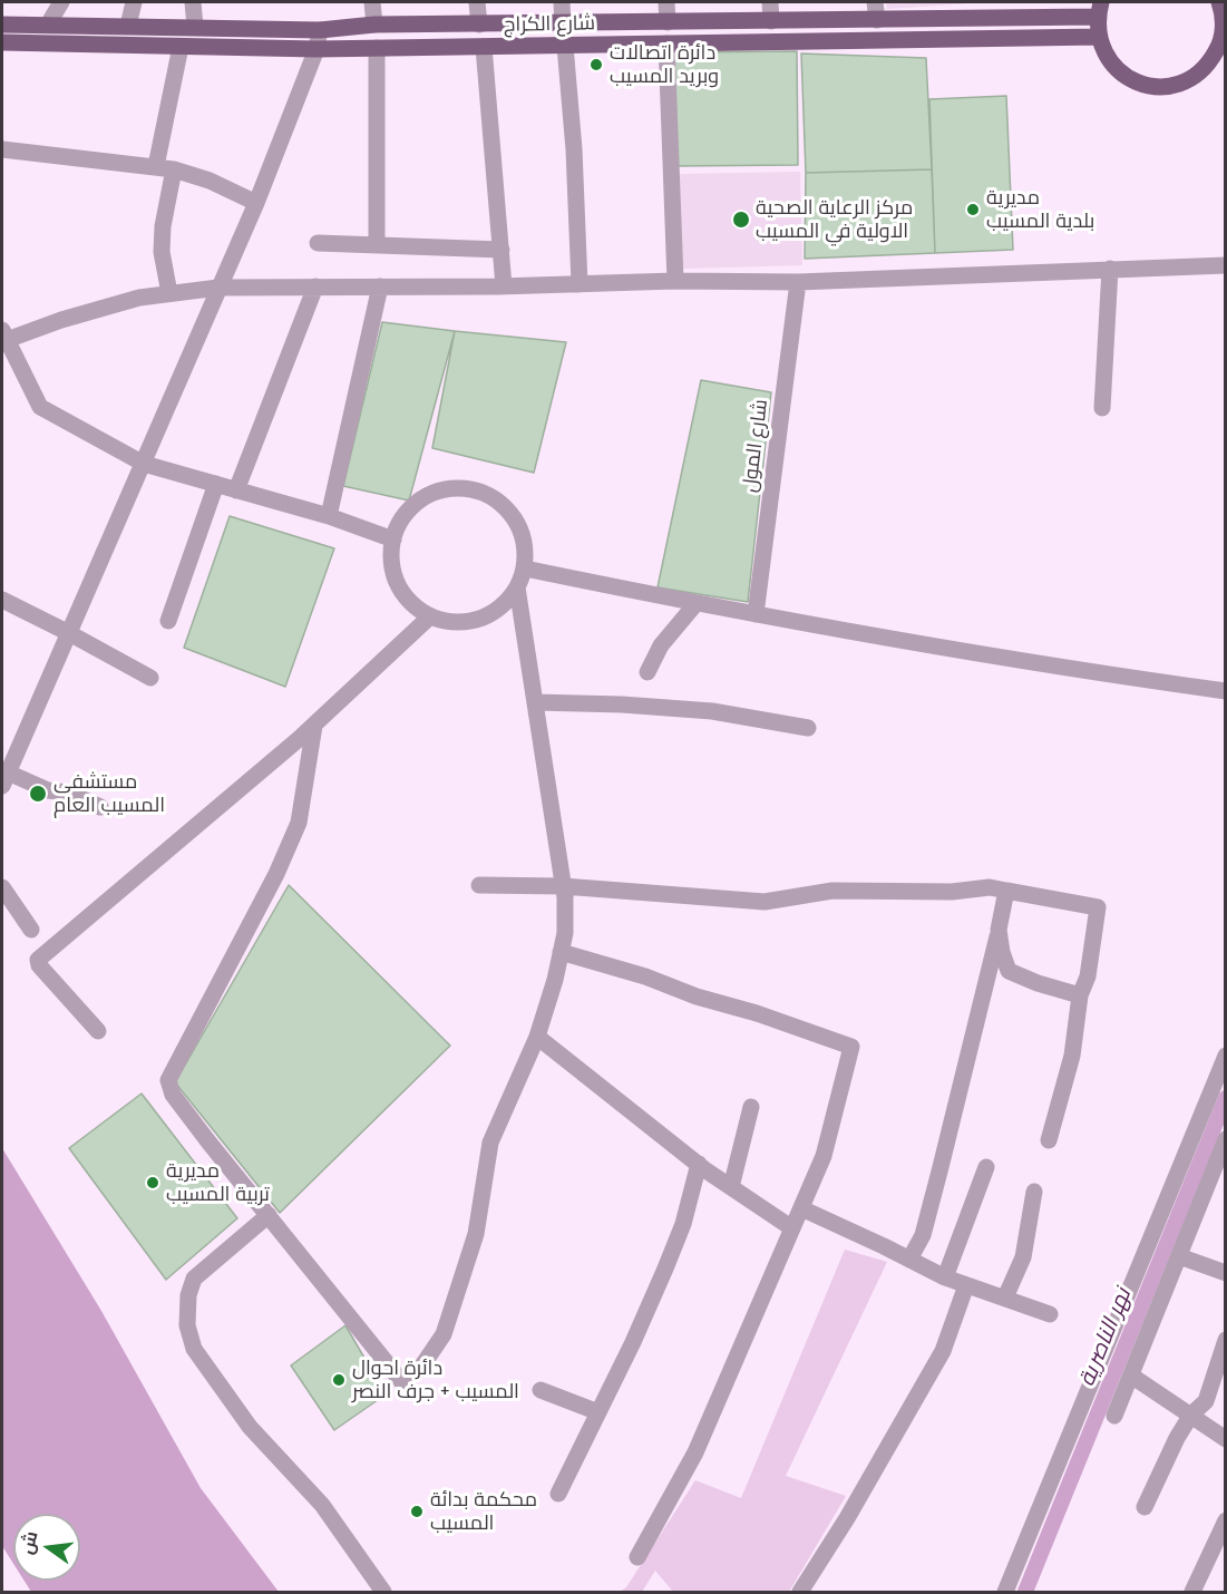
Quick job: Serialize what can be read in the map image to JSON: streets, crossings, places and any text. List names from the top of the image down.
{
  "streets": {
    "main road": ["شارع الكراج"],
    "street": ["شارع المول"]
  },
  "water": ["نهر الناصرية"],
  "places": [
    "دائرة اتصالات وبريد المسيب",
    "مديرية بلدية المسيب",
    "مركز الرعاية الصحية الاولية في المسيب",
    "مستشفى المسيب العام",
    "مديرية تربية المسيب",
    "دائرة احوال المسيب + جرف النصر",
    "محكمة بدائة المسيب"
  ],
  "north": "left"
}
